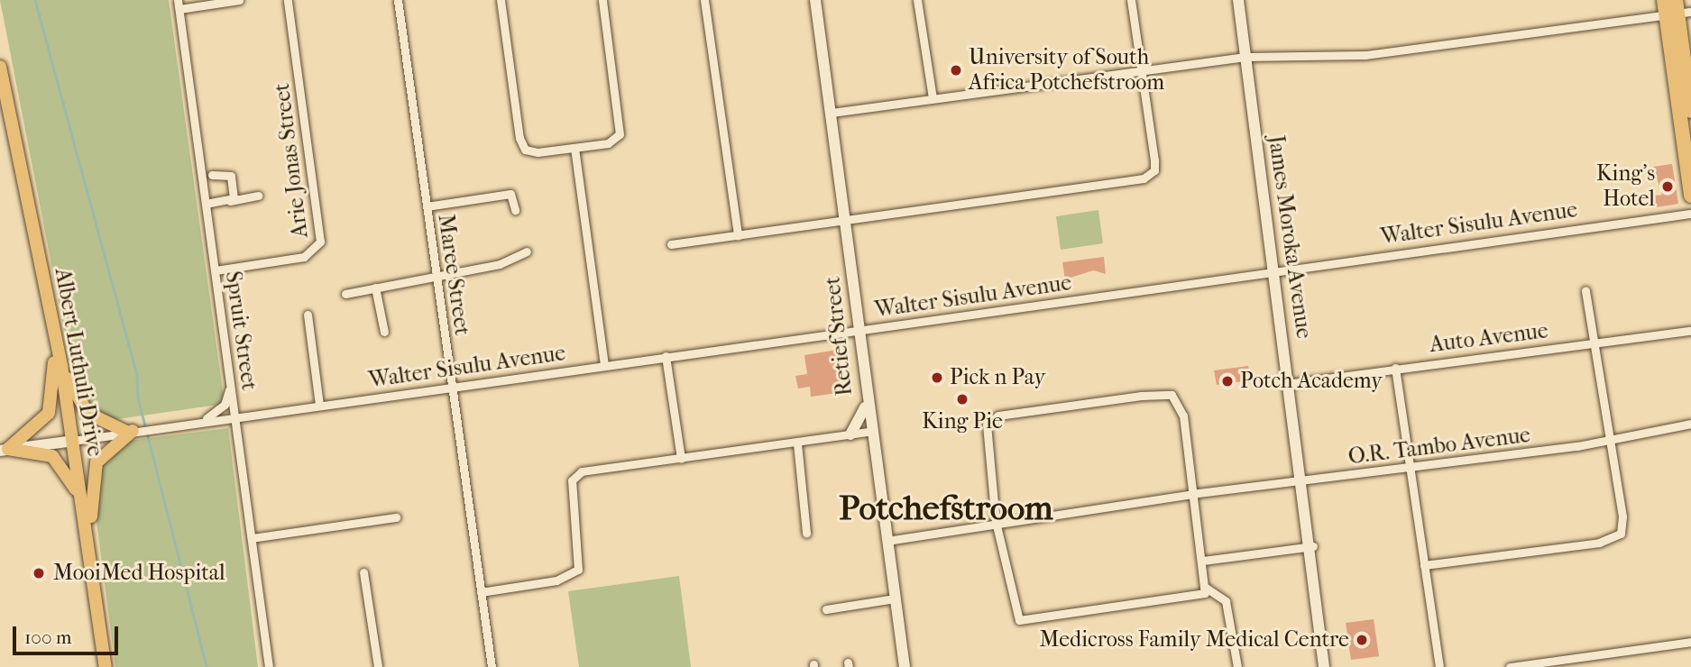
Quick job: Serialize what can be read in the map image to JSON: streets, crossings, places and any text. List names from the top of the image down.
{
  "streets": {
    "main road": ["Albert Luthuli Drive"],
    "street": [
      "Arie Jonas Street",
      "Walter Sisulu Avenue",
      "James Moroka Avenue",
      "Maree Street",
      "Spruit Street",
      "Retief Street",
      "Auto Avenue",
      "O.R. Tambo Avenue"
    ]
  },
  "crossings": [
    ["Arie Jonas Street", "Spruit Street"],
    ["Walter Sisulu Avenue", "James Moroka Avenue"],
    ["Walter Sisulu Avenue", "Maree Street"],
    ["Walter Sisulu Avenue", "Spruit Street"],
    ["Walter Sisulu Avenue", "Retief Street"],
    ["Walter Sisulu Avenue", "Albert Luthuli Drive"],
    ["James Moroka Avenue", "Auto Avenue"],
    ["James Moroka Avenue", "O.R. Tambo Avenue"],
    ["Retief Street", "O.R. Tambo Avenue"]
  ],
  "districts": ["Potchefstroom"],
  "places": [
    "University of South Africa Potchefstroom",
    "King's Hotel",
    "Pick n Pay",
    "Potch Academy",
    "King Pie",
    "MooiMed Hospital",
    "Medicross Family Medical Centre"
  ],
  "scale_bar": "100 m"
}
